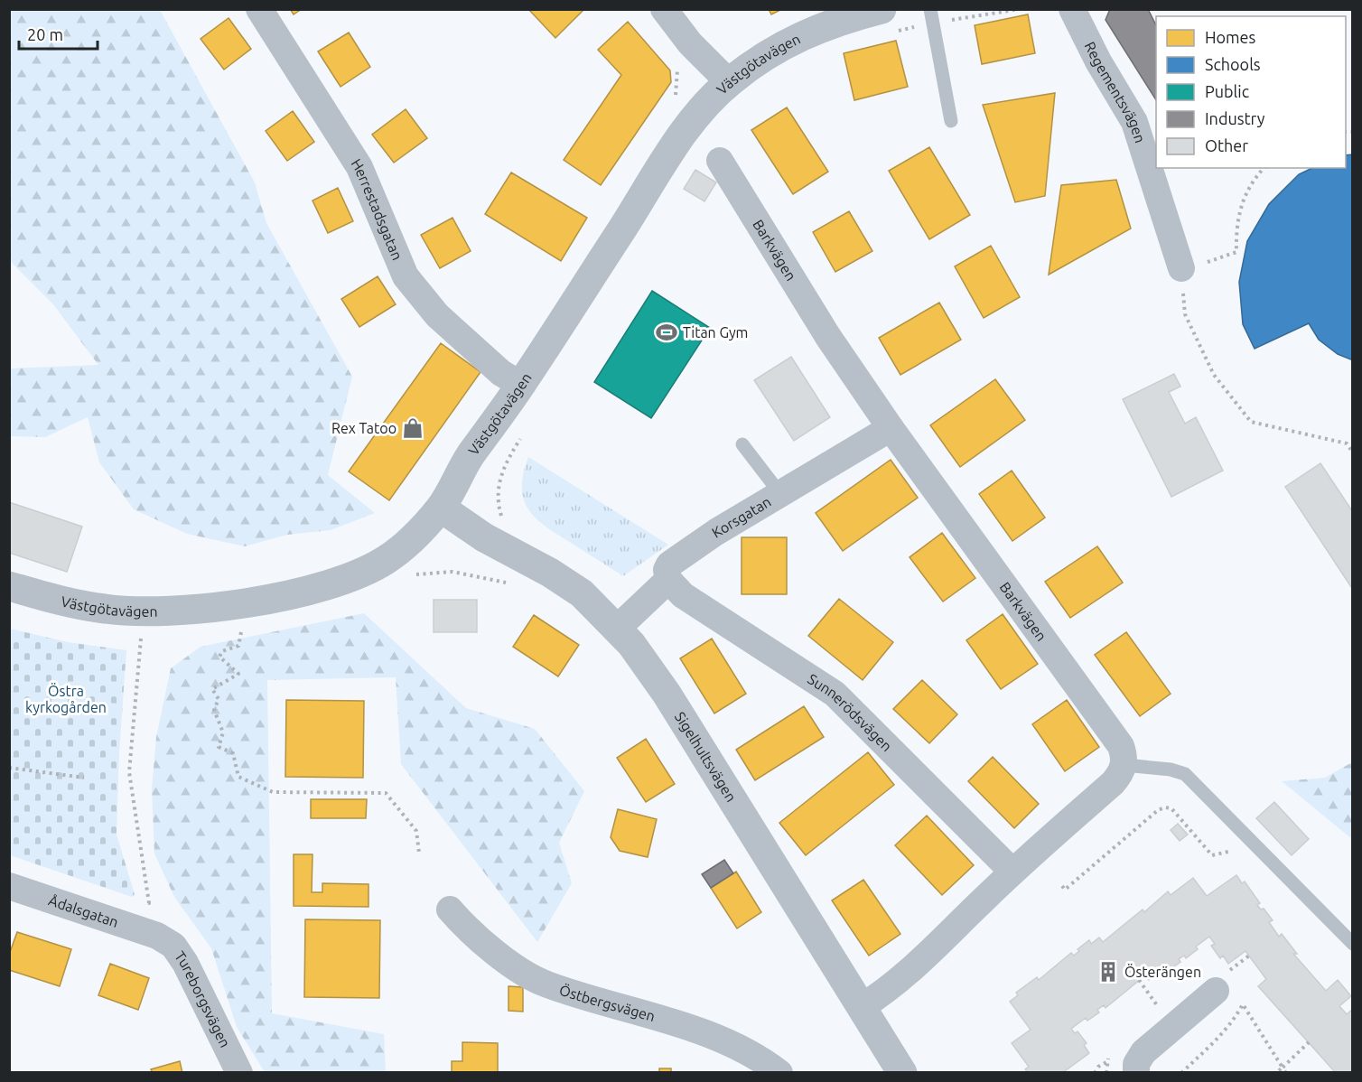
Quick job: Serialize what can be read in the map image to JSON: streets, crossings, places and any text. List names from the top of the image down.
{
  "streets": {
    "street": [
      "Västgötavägen",
      "Regementsvägen",
      "Herrestadsgatan",
      "Barkvägen",
      "Korsgatan",
      "Sunnerödsvägen",
      "Sigelhultsvägen",
      "Ådalsgatan",
      "Tureborgsvägen",
      "Östbergsvägen"
    ]
  },
  "crossings": [
    ["Västgötavägen", "Herrestadsgatan"],
    ["Västgötavägen", "Sigelhultsvägen"],
    ["Barkvägen", "Korsgatan"],
    ["Korsgatan", "Sunnerödsvägen"],
    ["Korsgatan", "Sigelhultsvägen"],
    ["Ådalsgatan", "Tureborgsvägen"]
  ],
  "parks": ["Östra kyrkogården"],
  "places": {
    "sports": ["Titan Gym"],
    "shop": ["Rex Tatoo"],
    "building": ["Österängen"]
  },
  "legend": [
    "Homes",
    "Schools",
    "Public",
    "Industry",
    "Other"
  ],
  "scale_bar": "20 m"
}
